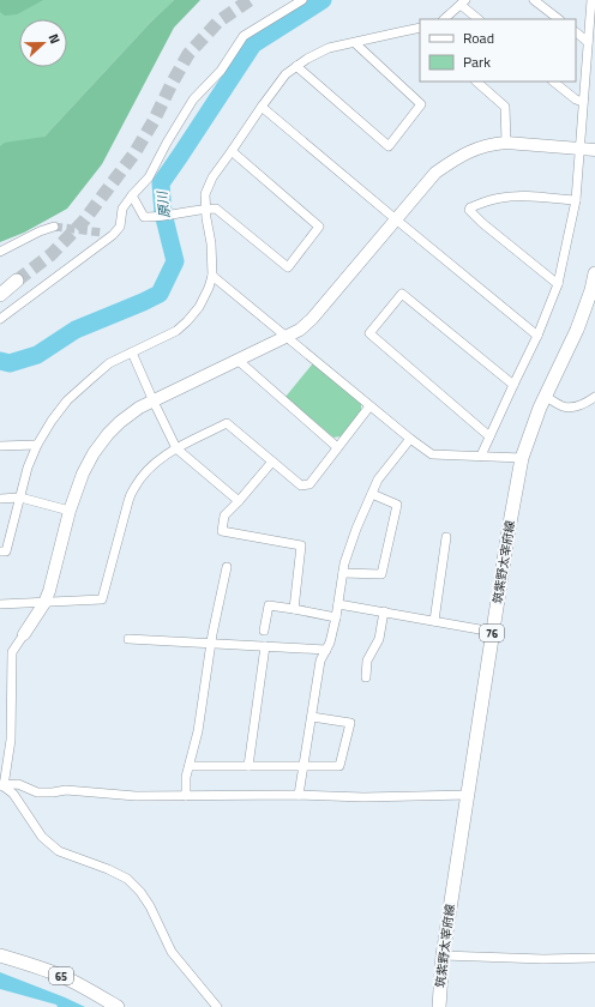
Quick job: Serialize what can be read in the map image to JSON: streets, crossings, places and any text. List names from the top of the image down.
{
  "streets": {
    "main road": ["筑紫野太宰府線", "76", "65"]
  },
  "water": ["原川"],
  "legend": ["Road", "Park"],
  "north": "right"
}
